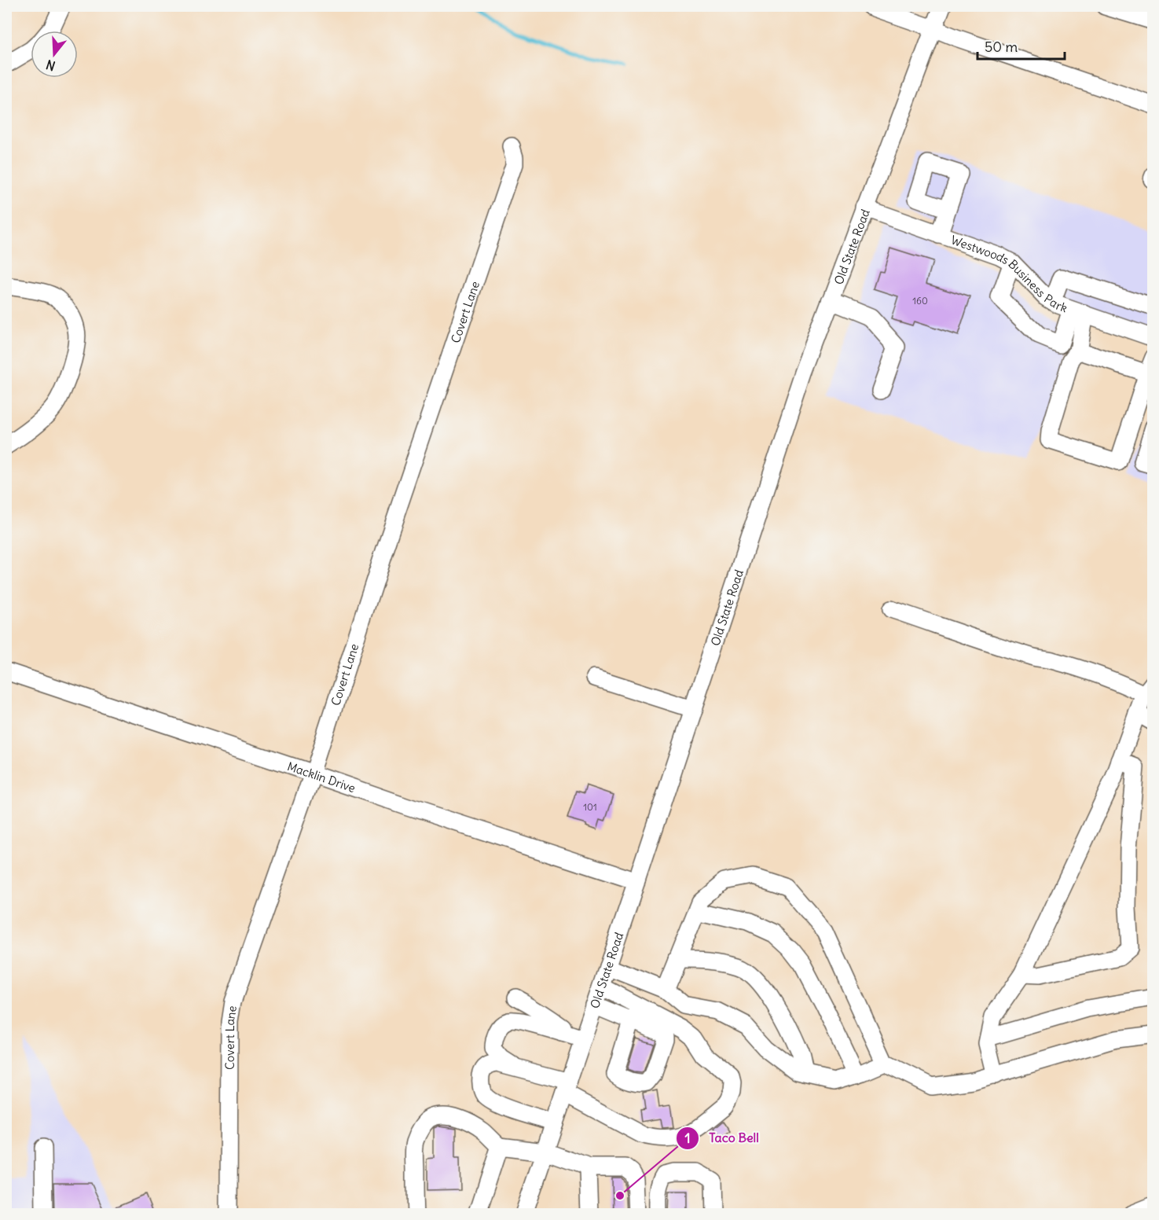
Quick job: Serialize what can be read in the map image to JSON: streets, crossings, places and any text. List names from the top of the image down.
{
  "streets": {
    "street": [
      "Old State Road",
      "Westwoods Business Park",
      "Covert Lane",
      "Macklin Drive"
    ]
  },
  "crossings": [
    ["Old State Road", "Westwoods Business Park"],
    ["Old State Road", "Macklin Drive"],
    ["Covert Lane", "Macklin Drive"]
  ],
  "places": ["Taco Bell"],
  "house_numbers": ["160", "101"],
  "scale_bar": "50 m",
  "north": "bottom"
}
